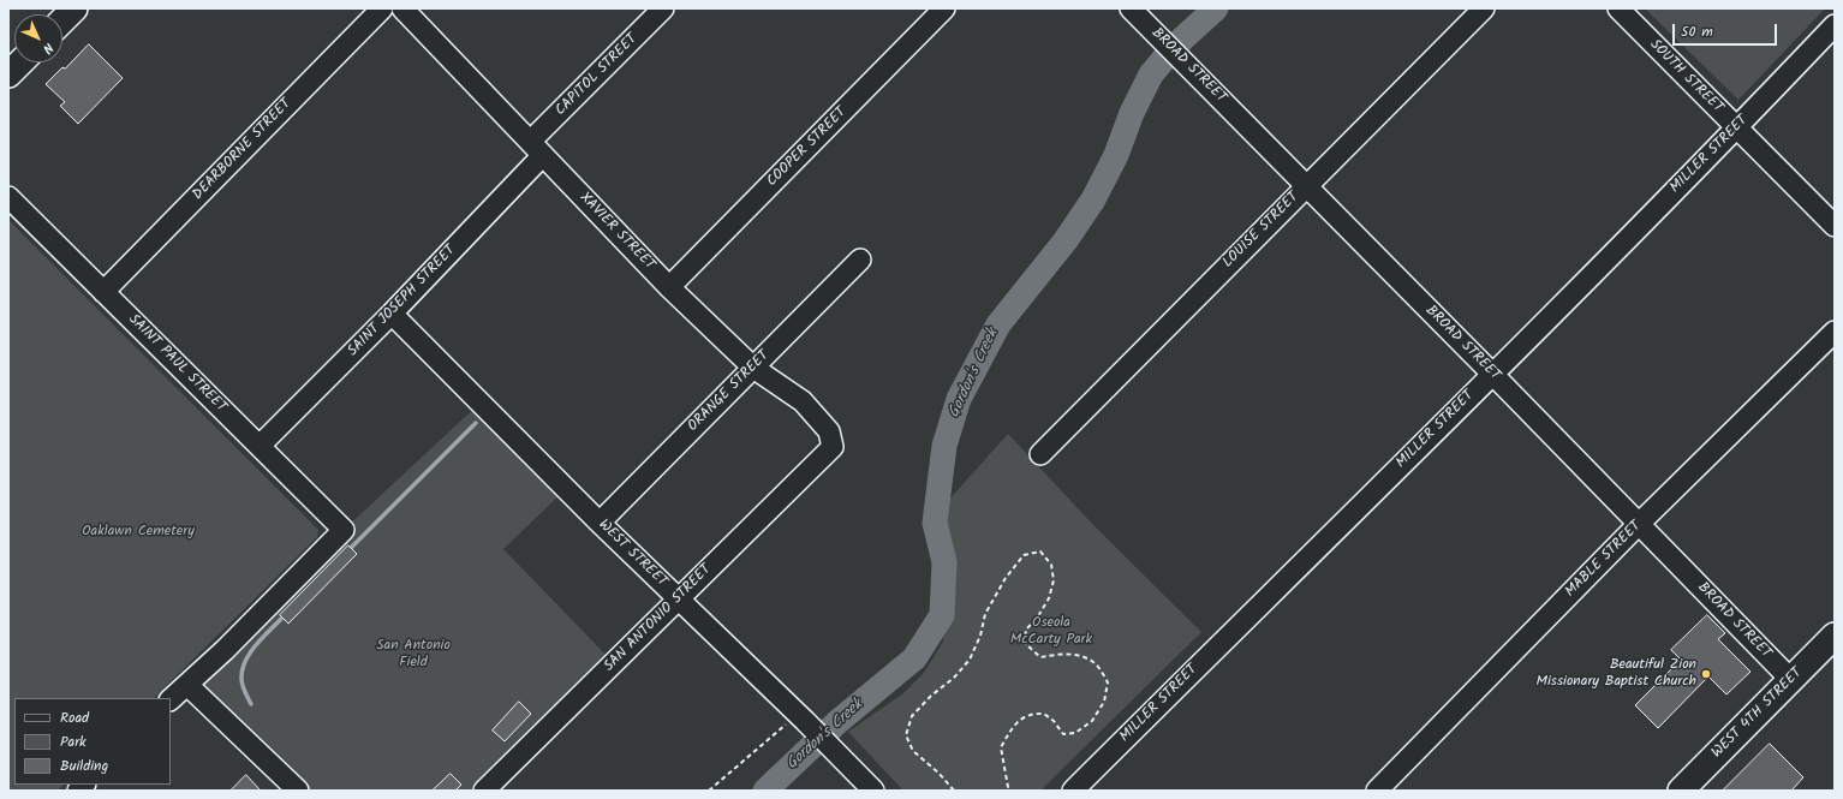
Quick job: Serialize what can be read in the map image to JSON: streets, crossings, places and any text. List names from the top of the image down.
{
  "streets": {
    "main road": ["WEST 4TH STREET"],
    "street": [
      "BROAD STREET",
      "CAPITOL STREET",
      "SOUTH STREET",
      "COOPER STREET",
      "DEARBORNE STREET",
      "MILLER STREET",
      "LOUISE STREET",
      "XAVIER STREET",
      "SAINT JOSEPH STREET",
      "SAINT PAUL STREET",
      "ORANGE STREET",
      "WEST STREET",
      "MABLE STREET",
      "SAN ANTONIO STREET"
    ]
  },
  "crossings": [
    ["BROAD STREET", "MILLER STREET"],
    ["BROAD STREET", "LOUISE STREET"],
    ["BROAD STREET", "MABLE STREET"],
    ["BROAD STREET", "WEST 4TH STREET"],
    ["CAPITOL STREET", "XAVIER STREET"],
    ["CAPITOL STREET", "SAINT JOSEPH STREET"],
    ["SOUTH STREET", "MILLER STREET"],
    ["COOPER STREET", "XAVIER STREET"],
    ["DEARBORNE STREET", "SAINT PAUL STREET"],
    ["XAVIER STREET", "SAINT JOSEPH STREET"],
    ["XAVIER STREET", "ORANGE STREET"],
    ["XAVIER STREET", "SAN ANTONIO STREET"],
    ["SAINT JOSEPH STREET", "SAINT PAUL STREET"],
    ["SAINT JOSEPH STREET", "WEST STREET"],
    ["ORANGE STREET", "WEST STREET"],
    ["WEST STREET", "SAN ANTONIO STREET"]
  ],
  "water": ["Gordon's Creek"],
  "parks": ["Oaklawn Cemetery", "Oseola McCarty Park", "San Antonio Field"],
  "places": ["Beautiful Zion Missionary Baptist Church"],
  "legend": ["Road", "Park", "Building"],
  "scale_bar": "50 m",
  "north": "bottom right"
}
